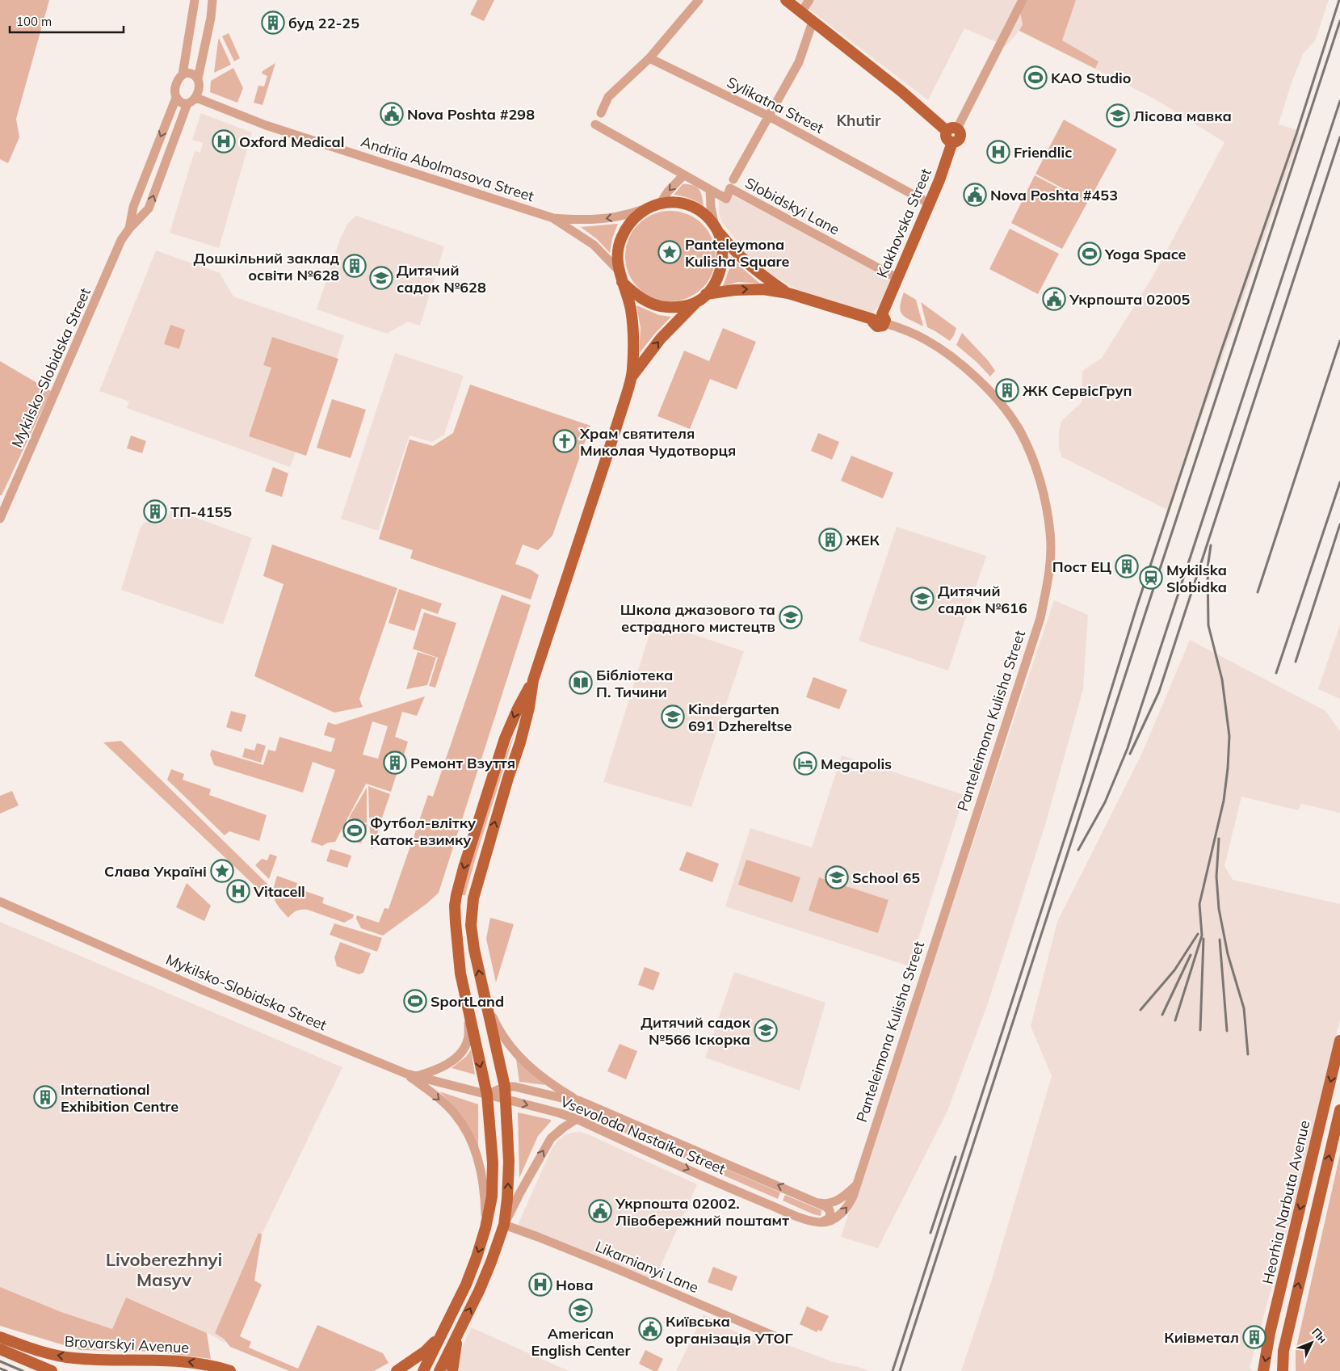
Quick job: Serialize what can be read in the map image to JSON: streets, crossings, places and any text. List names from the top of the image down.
{
  "streets": {
    "main road": [
      "Kakhovska Street",
      "Panteleimona Kulisha Street",
      "Heorhia Narbuta Avenue",
      "Brovarskyi Avenue"
    ],
    "street": [
      "Sylikatna Street",
      "Andriia Abolmasova Street",
      "Slobidskyi Lane",
      "Mykilsko-Slobidska Street",
      "Vsevoloda Nastaika Street",
      "Likarnianyi Lane"
    ]
  },
  "crossings": [
    ["Sylikatna Street", "Kakhovska Street"],
    ["Andriia Abolmasova Street", "Mykilsko-Slobidska Street"],
    ["Andriia Abolmasova Street", "Panteleimona Kulisha Street"],
    ["Slobidskyi Lane", "Kakhovska Street"],
    ["Kakhovska Street", "Panteleimona Kulisha Street"],
    ["Mykilsko-Slobidska Street", "Vsevoloda Nastaika Street"],
    ["Panteleimona Kulisha Street", "Vsevoloda Nastaika Street"]
  ],
  "one_way": ["Brovarskyi Avenue"],
  "districts": ["Khutir", "Livoberezhnyi Masyv"],
  "places": {
    "building": [
      "буд 22-25",
      "Дошкільний заклад освіти №628",
      "ЖК СервісГруп",
      "ТП-4155",
      "ЖЕК",
      "Пост ЕЦ",
      "Ремонт Взуття",
      "International Exhibition Centre",
      "Киівметал"
    ],
    "sports": [
      "KAO Studio",
      "Yoga Space",
      "Футбол-влітку Каток-взимку",
      "SportLand"
    ],
    "public building": [
      "Nova Poshta #298",
      "Nova Poshta #453",
      "Укрпошта 02005",
      "Укрпошта 02002. Лівобережний поштамт",
      "Київська організація УТОГ"
    ],
    "school or university": [
      "Лісова мавка",
      "Дитячий садок №628",
      "Дитячий садок №616",
      "Школа джазового та естрадного мистецтв",
      "Kindergarten 691 Dzhereltse",
      "School 65",
      "Дитячий садок №566 Іскорка",
      "American English Center"
    ],
    "hospital": [
      "Oxford Medical",
      "Friendlic",
      "Vitacell",
      "Нова"
    ],
    "place": ["Panteleymona Kulisha Square", "Слава Україні"],
    "church": ["Храм святителя Миколая Чудотворця"],
    "station": ["Mykilska Slobidka"],
    "library": ["Бібліотека П. Тичини"],
    "hotel": ["Megapolis"]
  },
  "scale_bar": "100 m",
  "north": "top right"
}
